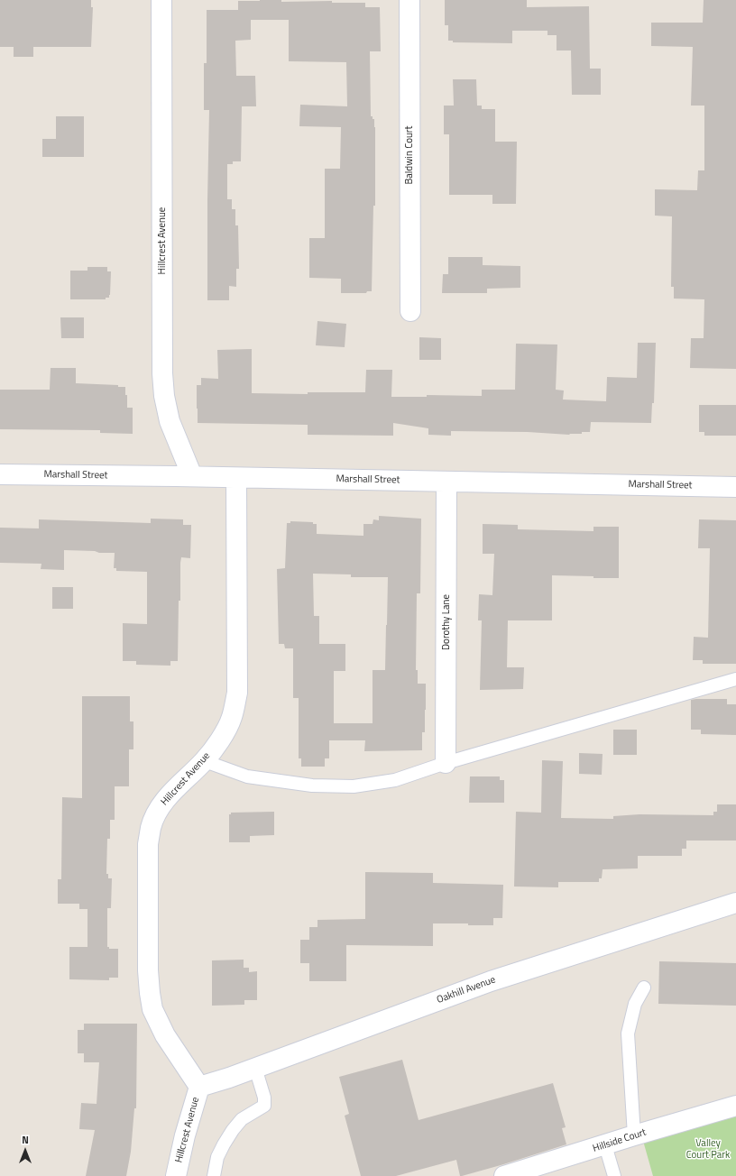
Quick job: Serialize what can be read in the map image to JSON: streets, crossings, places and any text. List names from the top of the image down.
{
  "streets": {
    "street": [
      "Baldwin Court",
      "Hillcrest Avenue",
      "Marshall Street",
      "Dorothy Lane",
      "Oakhill Avenue",
      "Hillside Court"
    ]
  },
  "crossings": [
    ["Hillcrest Avenue", "Marshall Street"],
    ["Hillcrest Avenue", "Oakhill Avenue"],
    ["Marshall Street", "Dorothy Lane"]
  ],
  "parks": ["Valley Court Park"],
  "north": "top"
}
